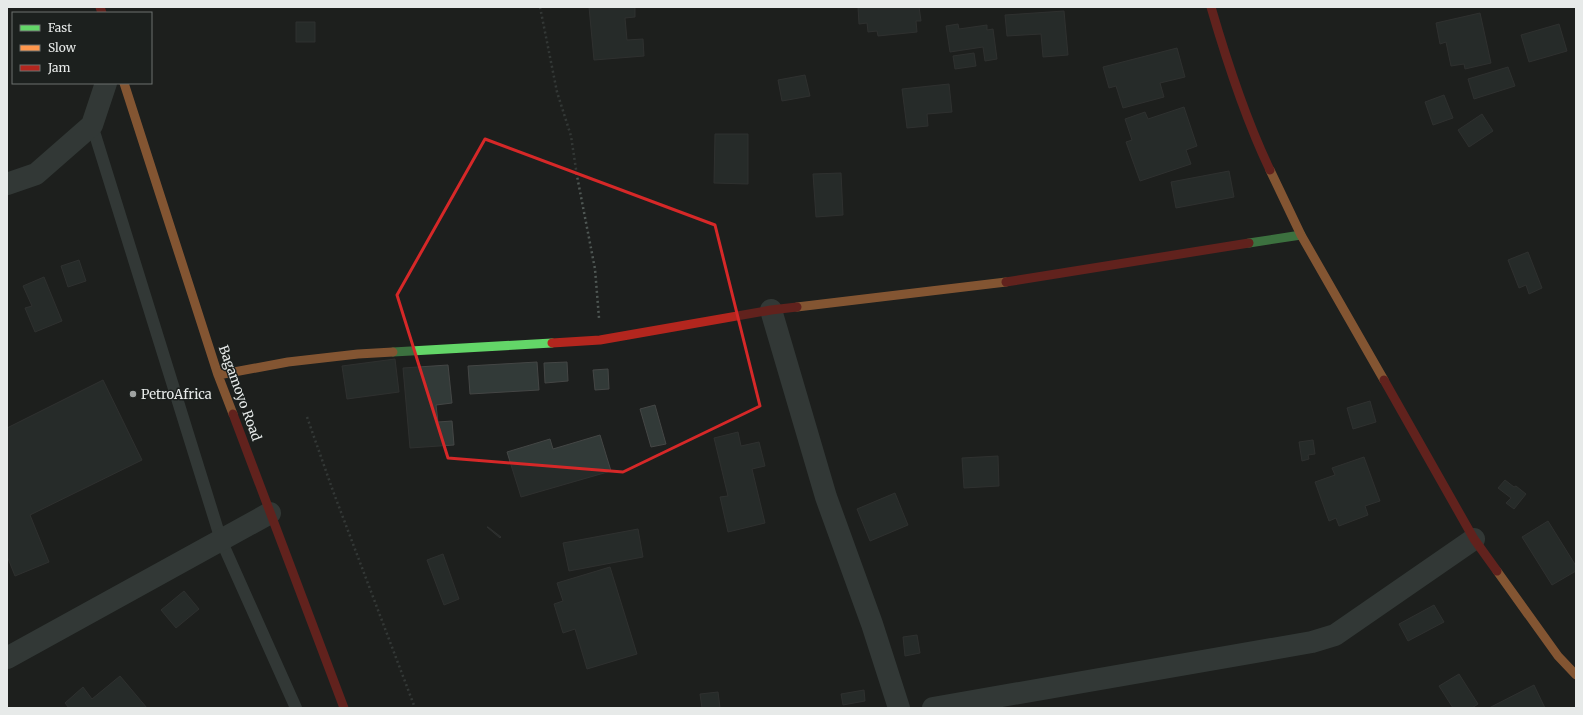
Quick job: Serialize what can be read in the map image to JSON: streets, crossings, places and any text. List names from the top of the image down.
{
  "streets": {
    "main road": ["Bagamoyo Road"]
  },
  "places": ["PetroAfrica"],
  "legend": ["Fast", "Slow", "Jam"]
}
